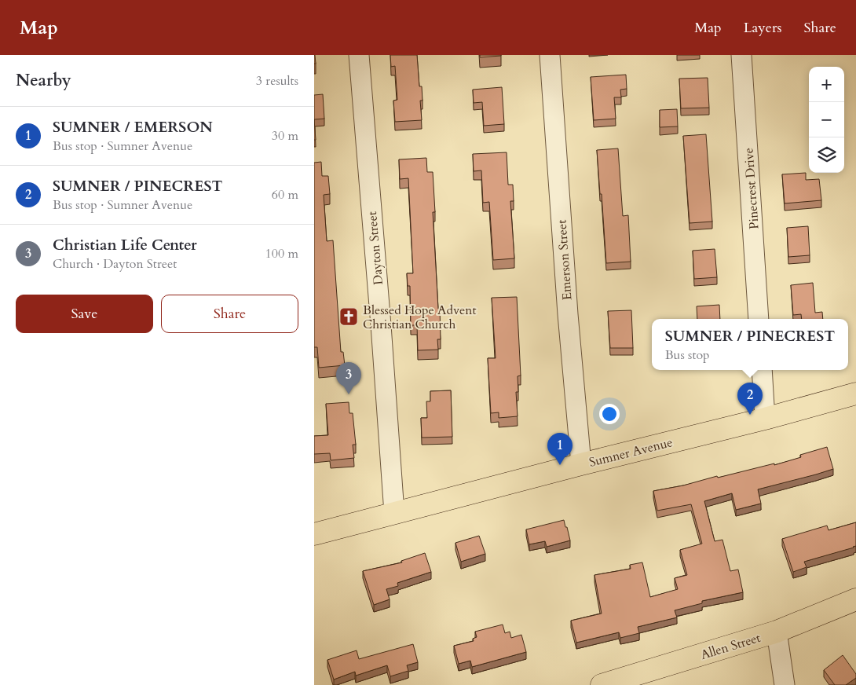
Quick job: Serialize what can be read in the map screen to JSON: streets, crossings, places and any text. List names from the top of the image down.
{
  "streets": {
    "main road": ["Sumner Avenue", "Allen Street"],
    "street": ["Pinecrest Drive", "Dayton Street", "Emerson Street"]
  },
  "crossings": [
    ["Dayton Street", "Sumner Avenue"],
    ["Emerson Street", "Sumner Avenue"]
  ],
  "places": {
    "church": ["Blessed Hope Advent Christian Church"]
  },
  "page": {
    "header": "Map",
    "nav": ["Map", "Layers", "Share"],
    "heading": ["Nearby", "3 results"],
    "map_buttons": ["+", "−"],
    "list": [
      {
        "mark": "1",
        "name": "SUMNER / EMERSON",
        "note": "Bus stop · Sumner Avenue",
        "value": "30 m"
      },
      {
        "mark": "2",
        "name": "SUMNER / PINECREST",
        "note": "Bus stop · Sumner Avenue",
        "value": "60 m"
      },
      {
        "mark": "3",
        "name": "Christian Life Center",
        "note": "Church · Dayton Street",
        "value": "100 m"
      }
    ],
    "buttons": ["Save", "Share"],
    "popup": ["SUMNER / PINECREST", "Bus stop"],
    "pins": ["3", "2", "1"]
  }
}
